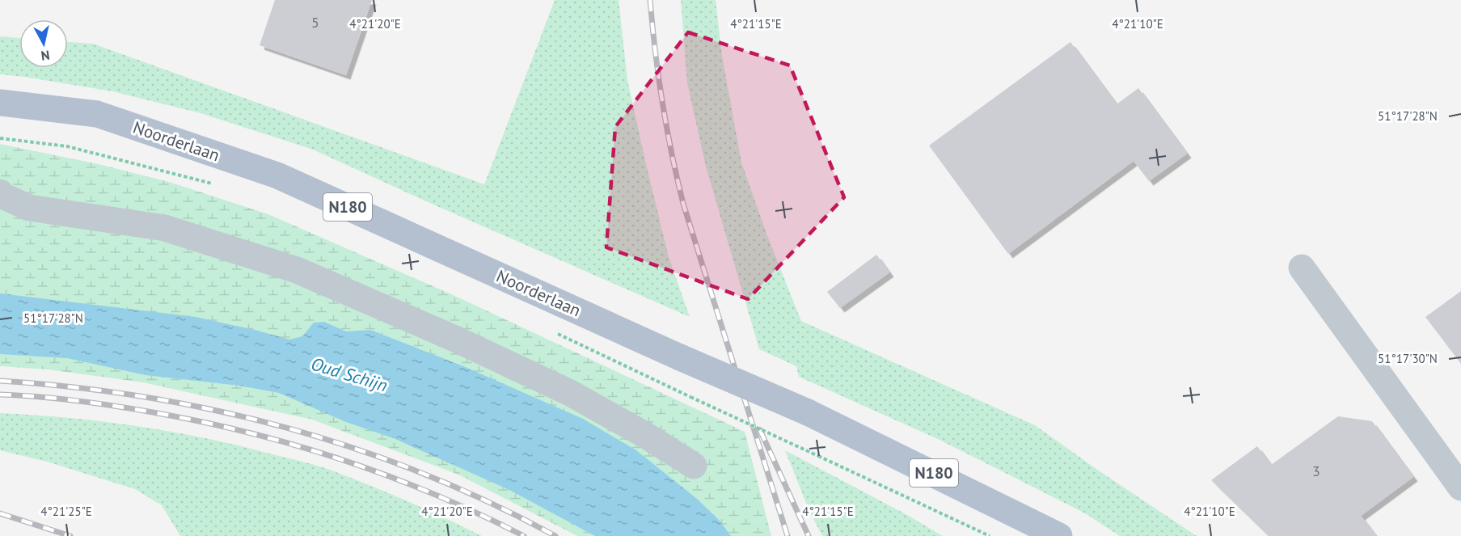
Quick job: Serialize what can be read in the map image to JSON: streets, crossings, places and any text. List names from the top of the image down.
{
  "streets": {
    "main road": ["Noorderlaan", "N180"]
  },
  "water": ["Oud Schijn"],
  "house_numbers": ["5", "3"],
  "north": "bottom",
  "coordinates": [
    "4°21'20\"E",
    "4°21'15\"E",
    "4°21'10\"E",
    "51°17'28\"N",
    "51°17'30\"N",
    "4°21'25\"E"
  ]
}
